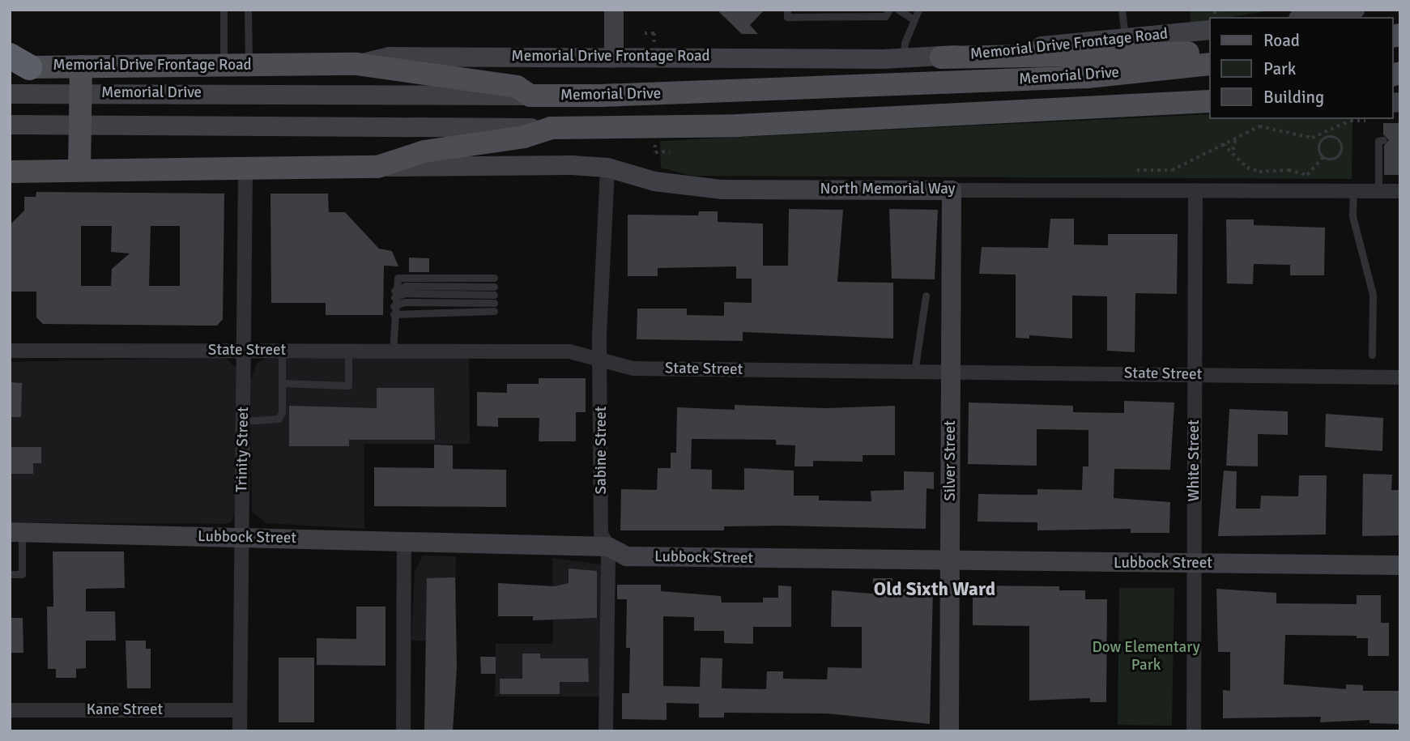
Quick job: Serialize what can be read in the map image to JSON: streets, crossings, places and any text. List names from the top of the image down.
{
  "streets": {
    "main road": ["Memorial Drive Frontage Road", "Memorial Drive"],
    "street": [
      "North Memorial Way",
      "State Street",
      "Trinity Street",
      "Sabine Street",
      "Silver Street",
      "White Street",
      "Lubbock Street",
      "Kane Street"
    ]
  },
  "crossings": [
    ["North Memorial Way", "Sabine Street"],
    ["North Memorial Way", "Silver Street"],
    ["North Memorial Way", "White Street"],
    ["State Street", "Trinity Street"],
    ["State Street", "Sabine Street"],
    ["State Street", "Silver Street"],
    ["State Street", "White Street"],
    ["Trinity Street", "Lubbock Street"],
    ["Trinity Street", "Kane Street"],
    ["Sabine Street", "Lubbock Street"],
    ["Silver Street", "Lubbock Street"],
    ["White Street", "Lubbock Street"]
  ],
  "districts": ["Old Sixth Ward"],
  "parks": ["Dow Elementary Park"],
  "legend": ["Road", "Park", "Building"]
}
